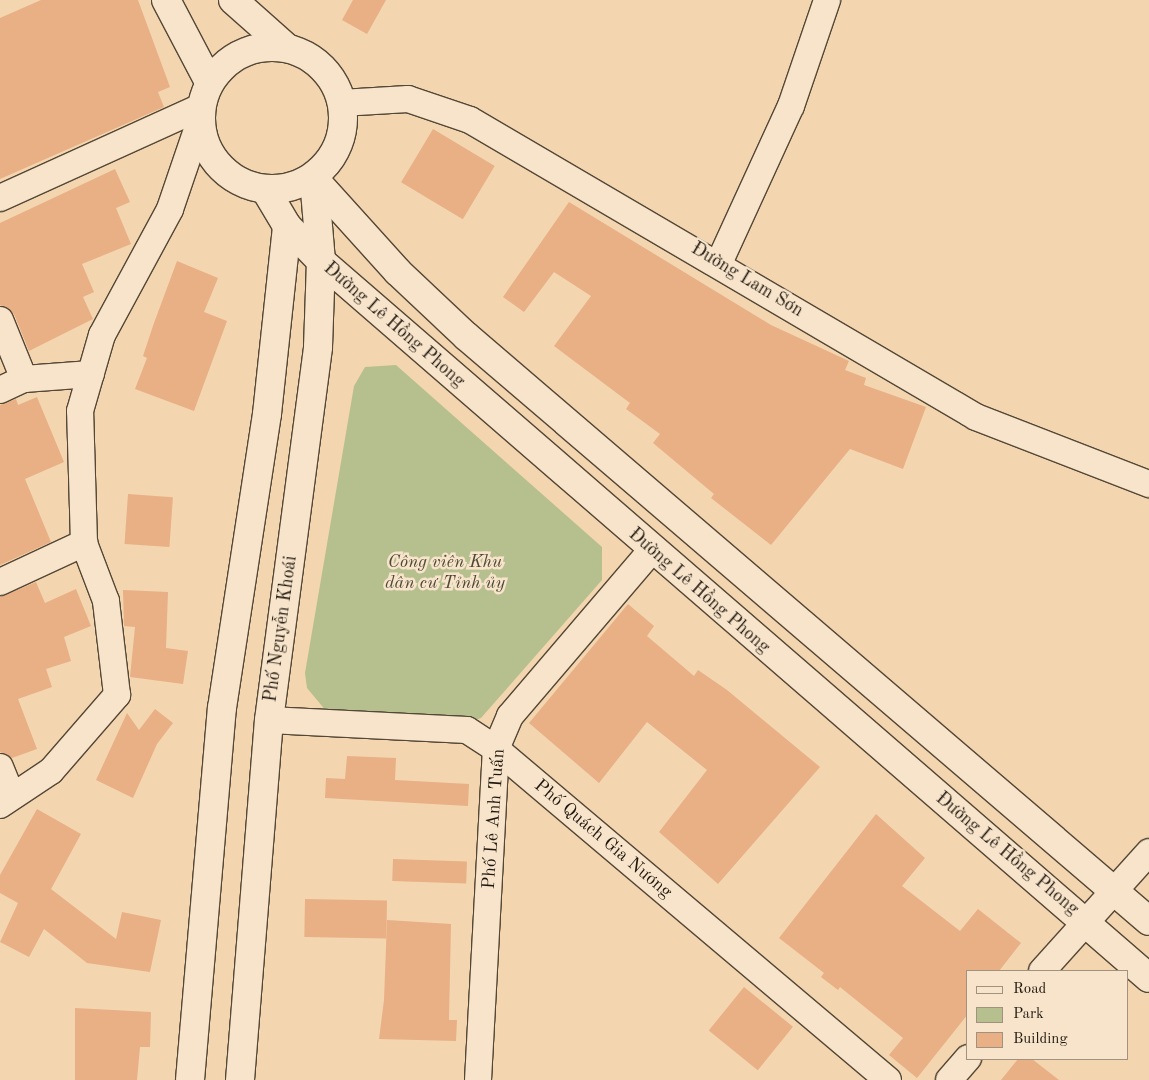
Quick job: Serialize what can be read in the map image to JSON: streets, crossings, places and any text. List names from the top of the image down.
{
  "streets": {
    "main road": ["Đường Lê Hồng Phong", "Phố Nguyễn Khoái"],
    "street": ["Đường Lam Sơn", "Phố Lê Anh Tuấn", "Phố Quách Gia Nương"]
  },
  "crossings": [
    ["Đường Lam Sơn", "Đường Lê Hồng Phong"],
    ["Đường Lam Sơn", "Phố Nguyễn Khoái"],
    ["Đường Lê Hồng Phong", "Phố Nguyễn Khoái"],
    ["Đường Lê Hồng Phong", "Phố Lê Anh Tuấn"],
    ["Phố Nguyễn Khoái", "Phố Quách Gia Nương"],
    ["Phố Lê Anh Tuấn", "Phố Quách Gia Nương"]
  ],
  "parks": ["Công viên Khu dân cư Tỉnh ủy"],
  "legend": ["Road", "Park", "Building"]
}
